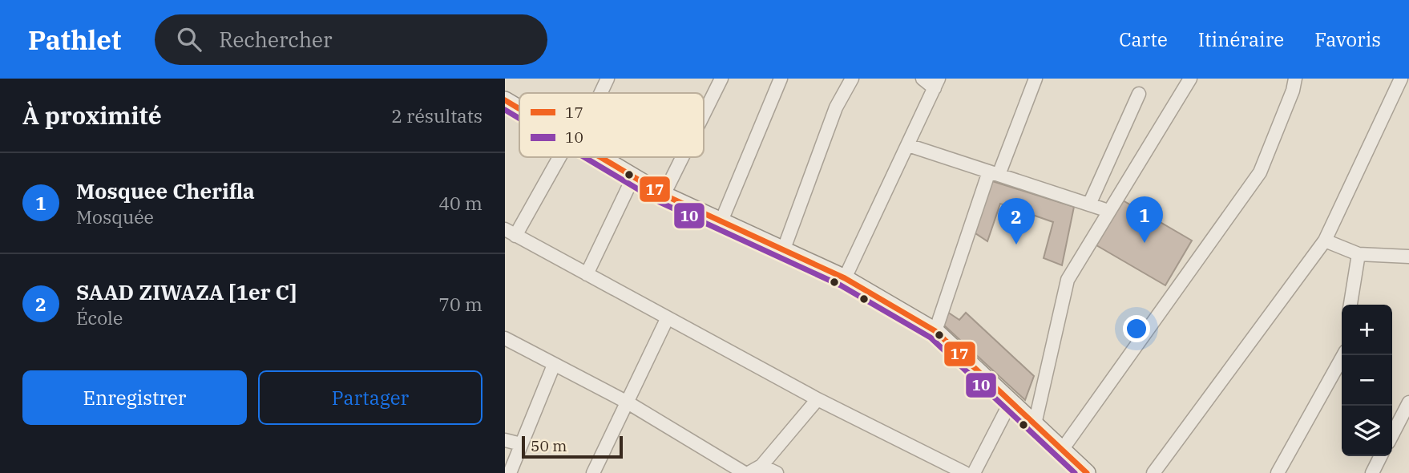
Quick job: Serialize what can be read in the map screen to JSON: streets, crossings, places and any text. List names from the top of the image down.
{
  "lines": ["transit line 17", "transit line 10"],
  "legend": ["17", "10"],
  "scale_bar": "50 m",
  "page": {
    "header": "Pathlet",
    "search": "Rechercher",
    "nav": ["Carte", "Itinéraire", "Favoris"],
    "heading": ["À proximité", "2 résultats"],
    "list": [
      {
        "mark": "1",
        "name": "Mosquee Cherifla",
        "note": "Mosquée",
        "value": "40 m"
      },
      {
        "mark": "2",
        "name": "SAAD ZIWAZA [1er C]",
        "note": "École",
        "value": "70 m"
      }
    ],
    "pins": ["1", "2"],
    "map_buttons": ["+", "−"],
    "buttons": ["Enregistrer", "Partager"],
    "scale": "50 m"
  }
}
